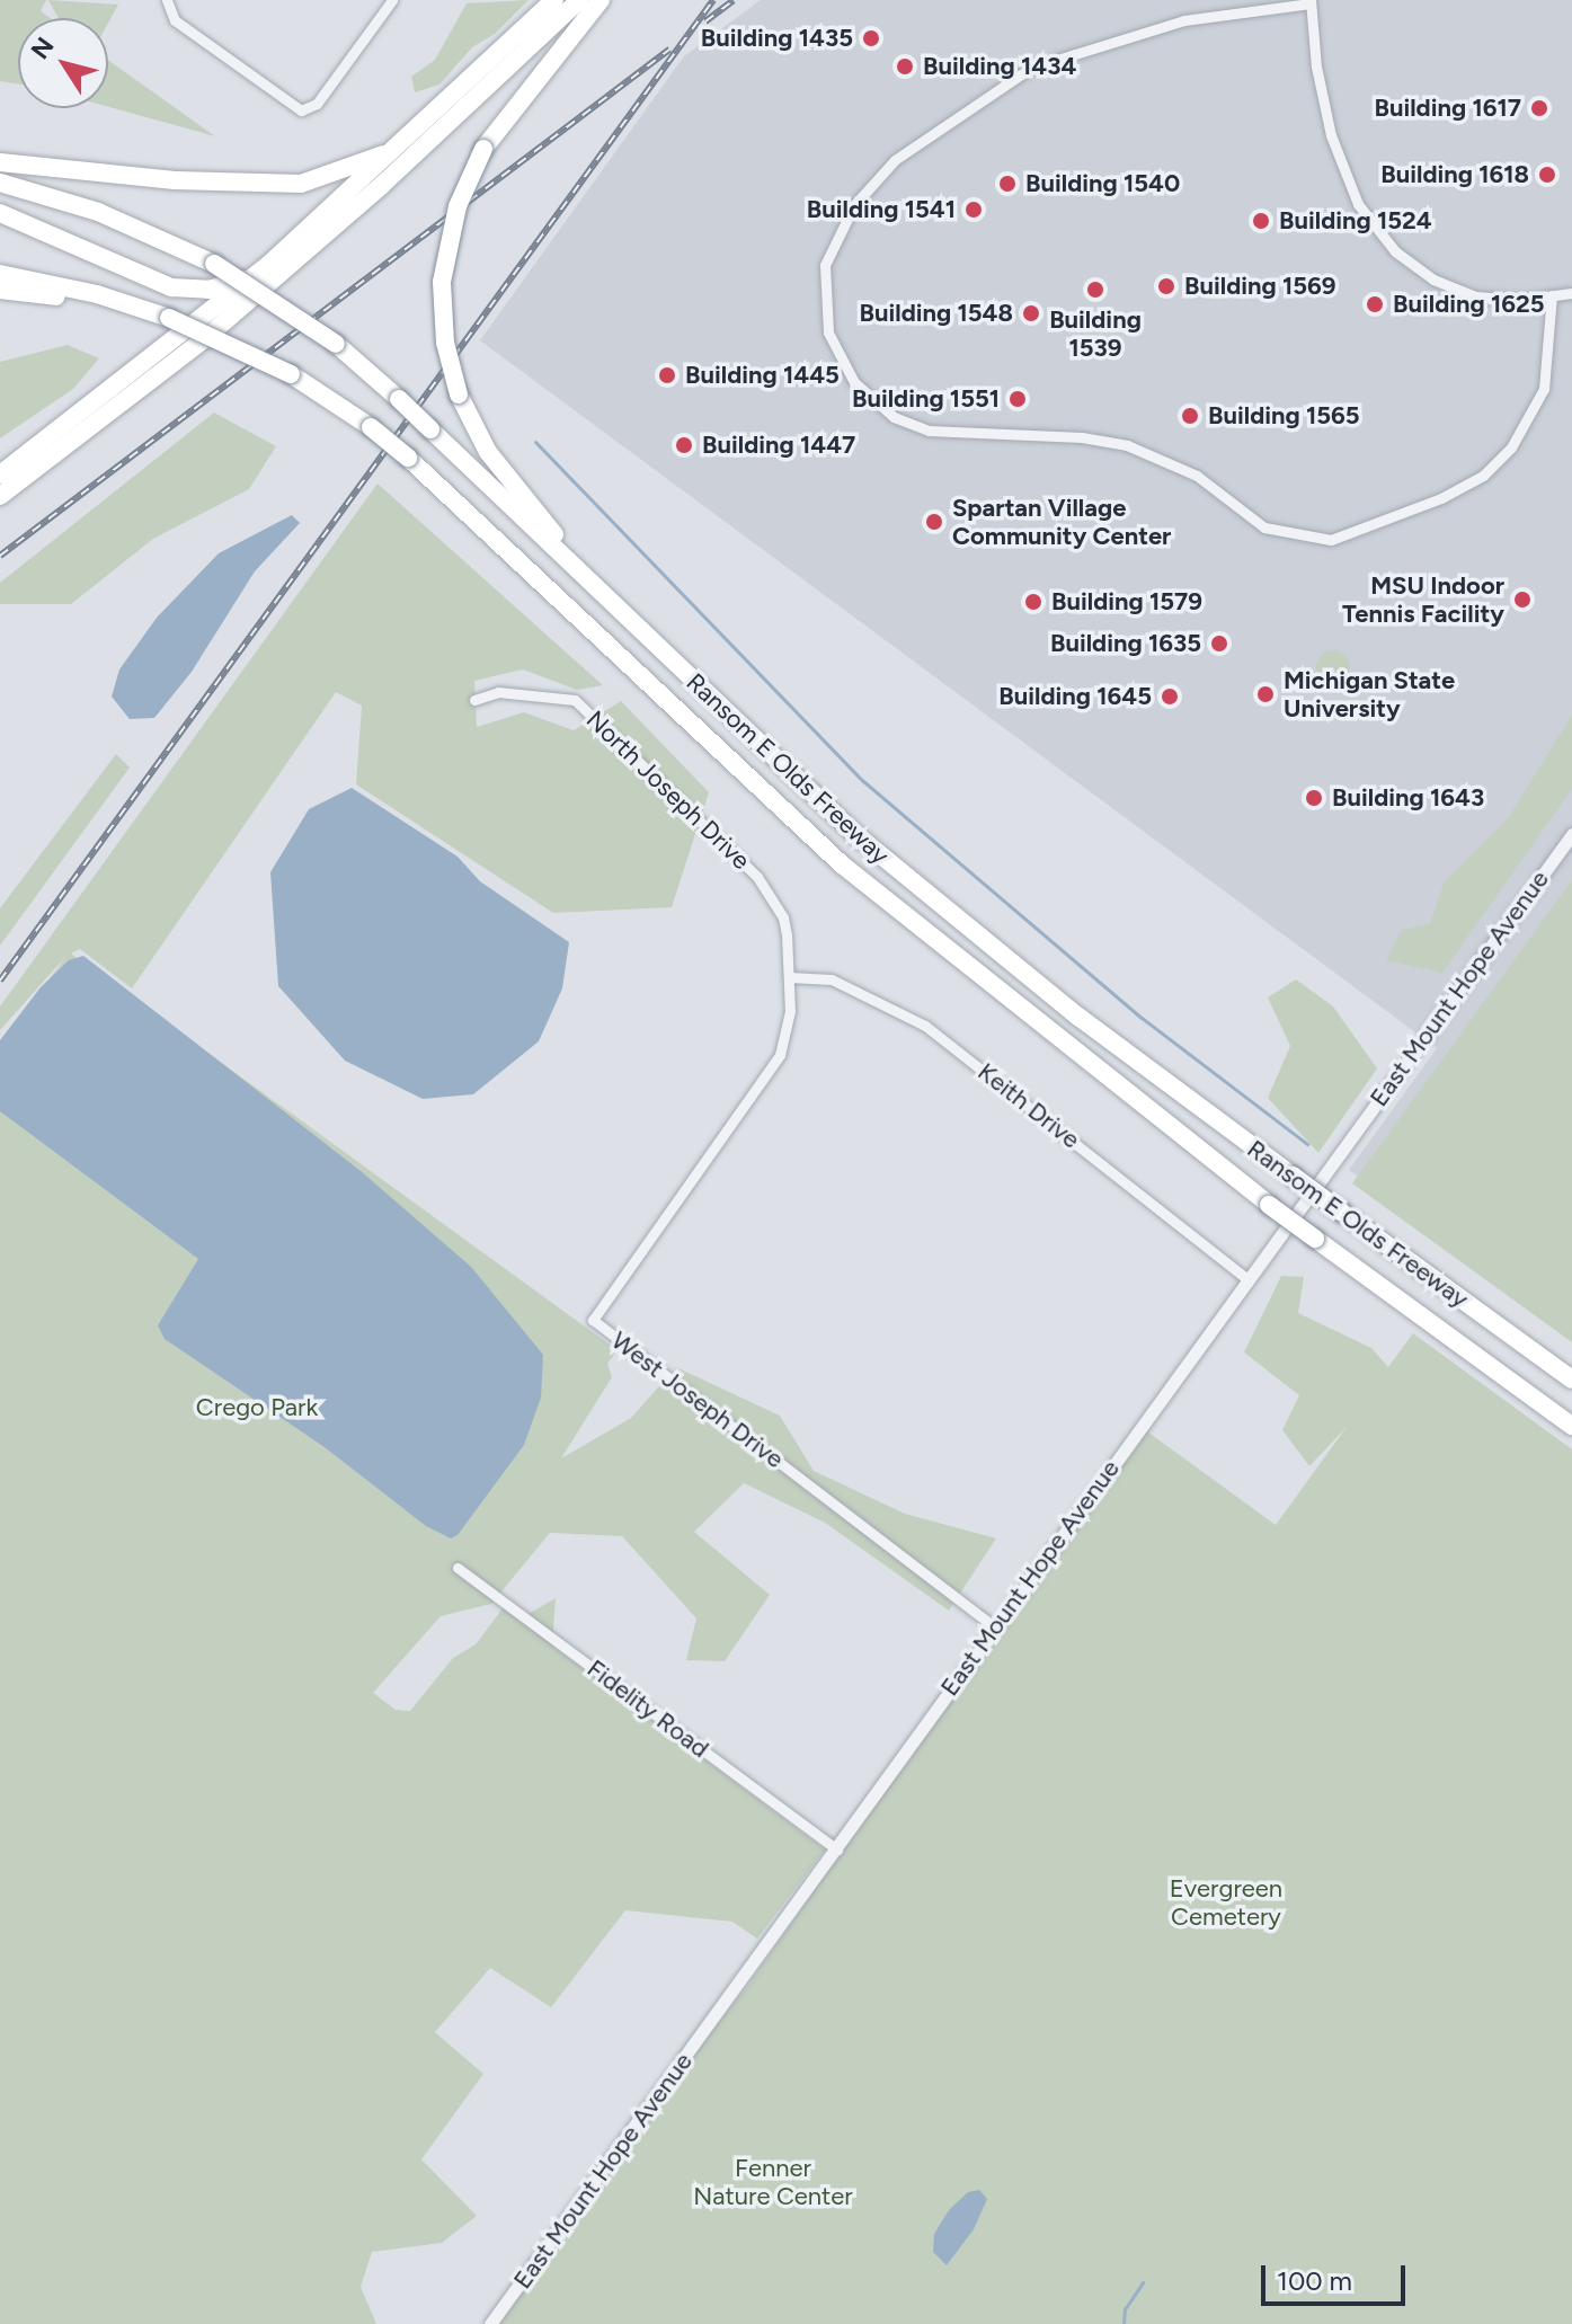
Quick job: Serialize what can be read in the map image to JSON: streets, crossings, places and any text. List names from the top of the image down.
{
  "streets": {
    "highway": ["Ransom E Olds Freeway"],
    "street": [
      "North Joseph Drive",
      "East Mount Hope Avenue",
      "Keith Drive",
      "West Joseph Drive",
      "Fidelity Road"
    ]
  },
  "crossings": [
    ["North Joseph Drive", "Keith Drive"],
    ["North Joseph Drive", "West Joseph Drive"],
    ["East Mount Hope Avenue", "Keith Drive"],
    ["East Mount Hope Avenue", "West Joseph Drive"],
    ["East Mount Hope Avenue", "Fidelity Road"],
    ["Keith Drive", "West Joseph Drive"]
  ],
  "parks": ["Crego Park", "Evergreen Cemetery", "Fenner Nature Center"],
  "places": [
    "Building 1435",
    "Building 1434",
    "Building 1617",
    "Building 1618",
    "Building 1540",
    "Building 1541",
    "Building 1524",
    "Building 1569",
    "Building 1539",
    "Building 1625",
    "Building 1548",
    "Building 1445",
    "Building 1551",
    "Building 1565",
    "Building 1447",
    "Spartan Village Community Center",
    "MSU Indoor Tennis Facility",
    "Building 1579",
    "Building 1635",
    "Michigan State University",
    "Building 1645",
    "Building 1643"
  ],
  "scale_bar": "100 m",
  "north": "top left"
}
